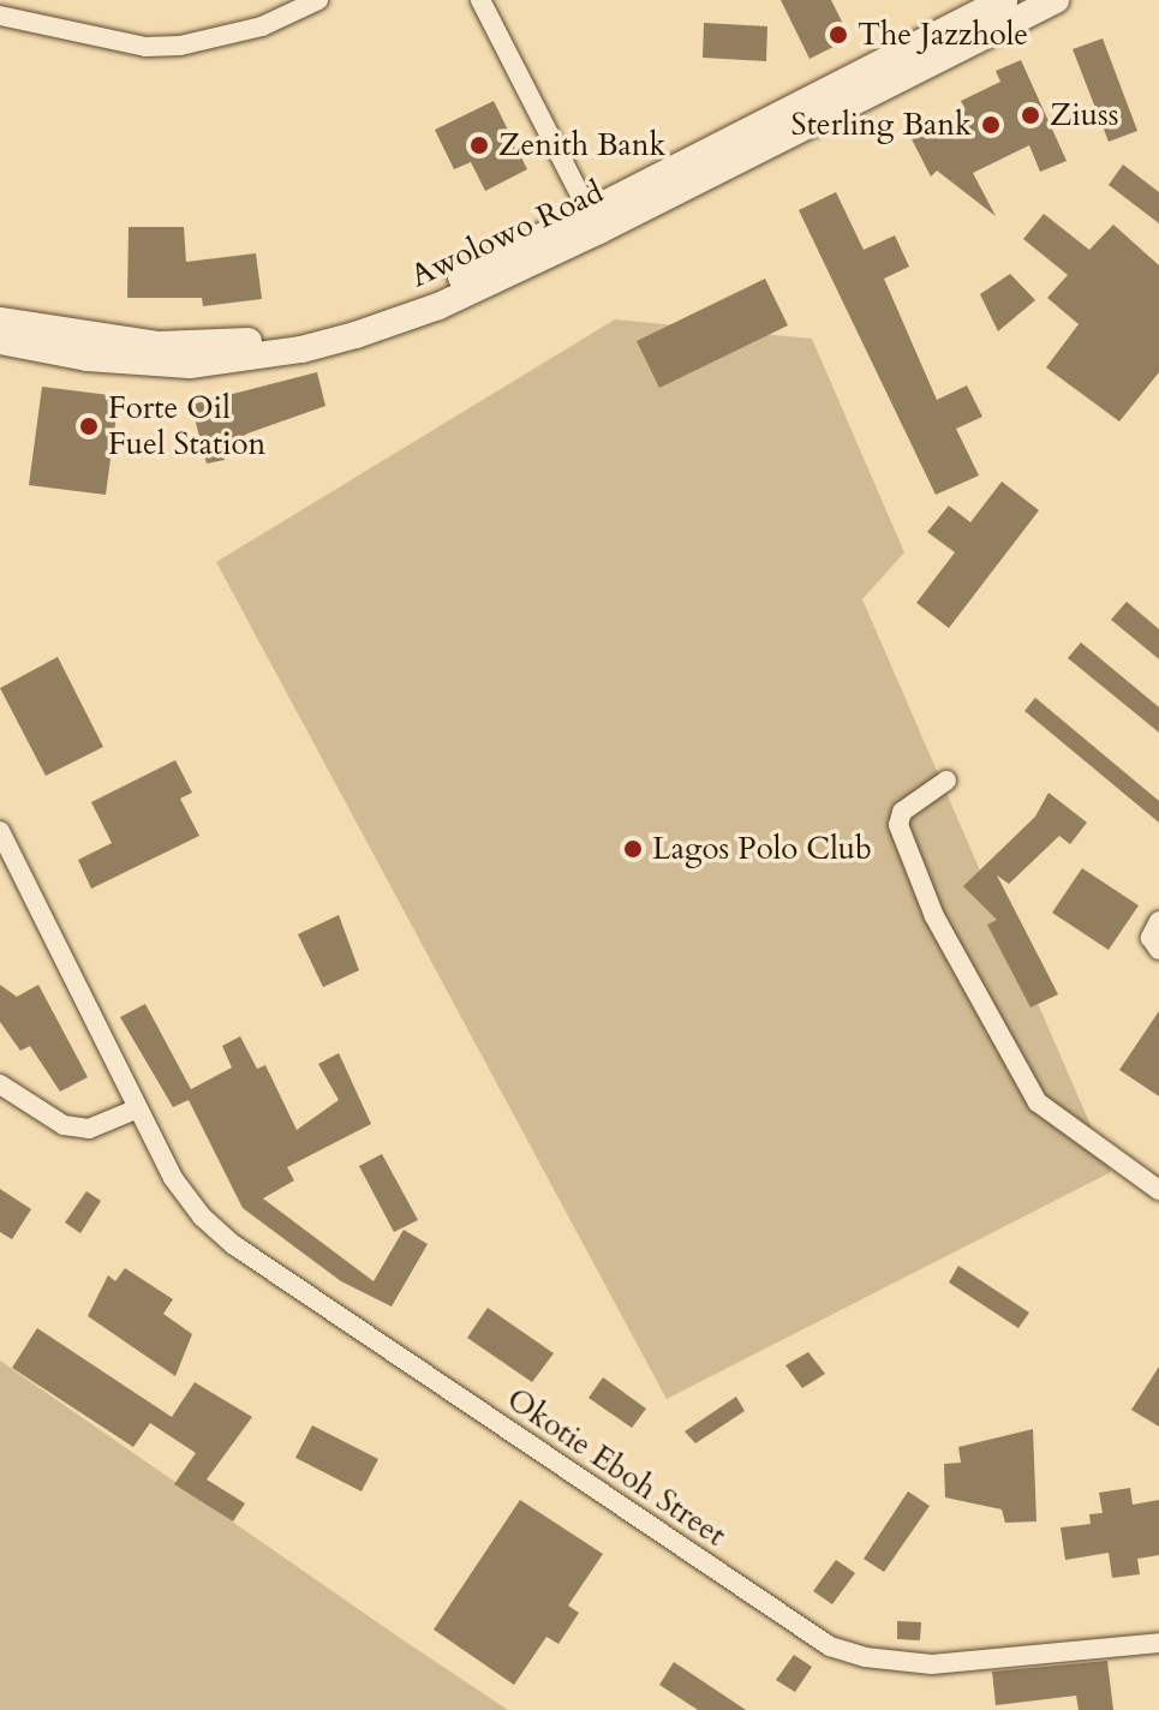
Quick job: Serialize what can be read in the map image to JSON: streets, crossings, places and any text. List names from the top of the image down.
{
  "streets": {
    "main road": ["Awolowo Road"],
    "street": ["Okotie Eboh Street"]
  },
  "places": [
    "The Jazzhole",
    "Ziuss",
    "Sterling Bank",
    "Zenith Bank",
    "Forte Oil Fuel Station",
    "Lagos Polo Club"
  ]
}
